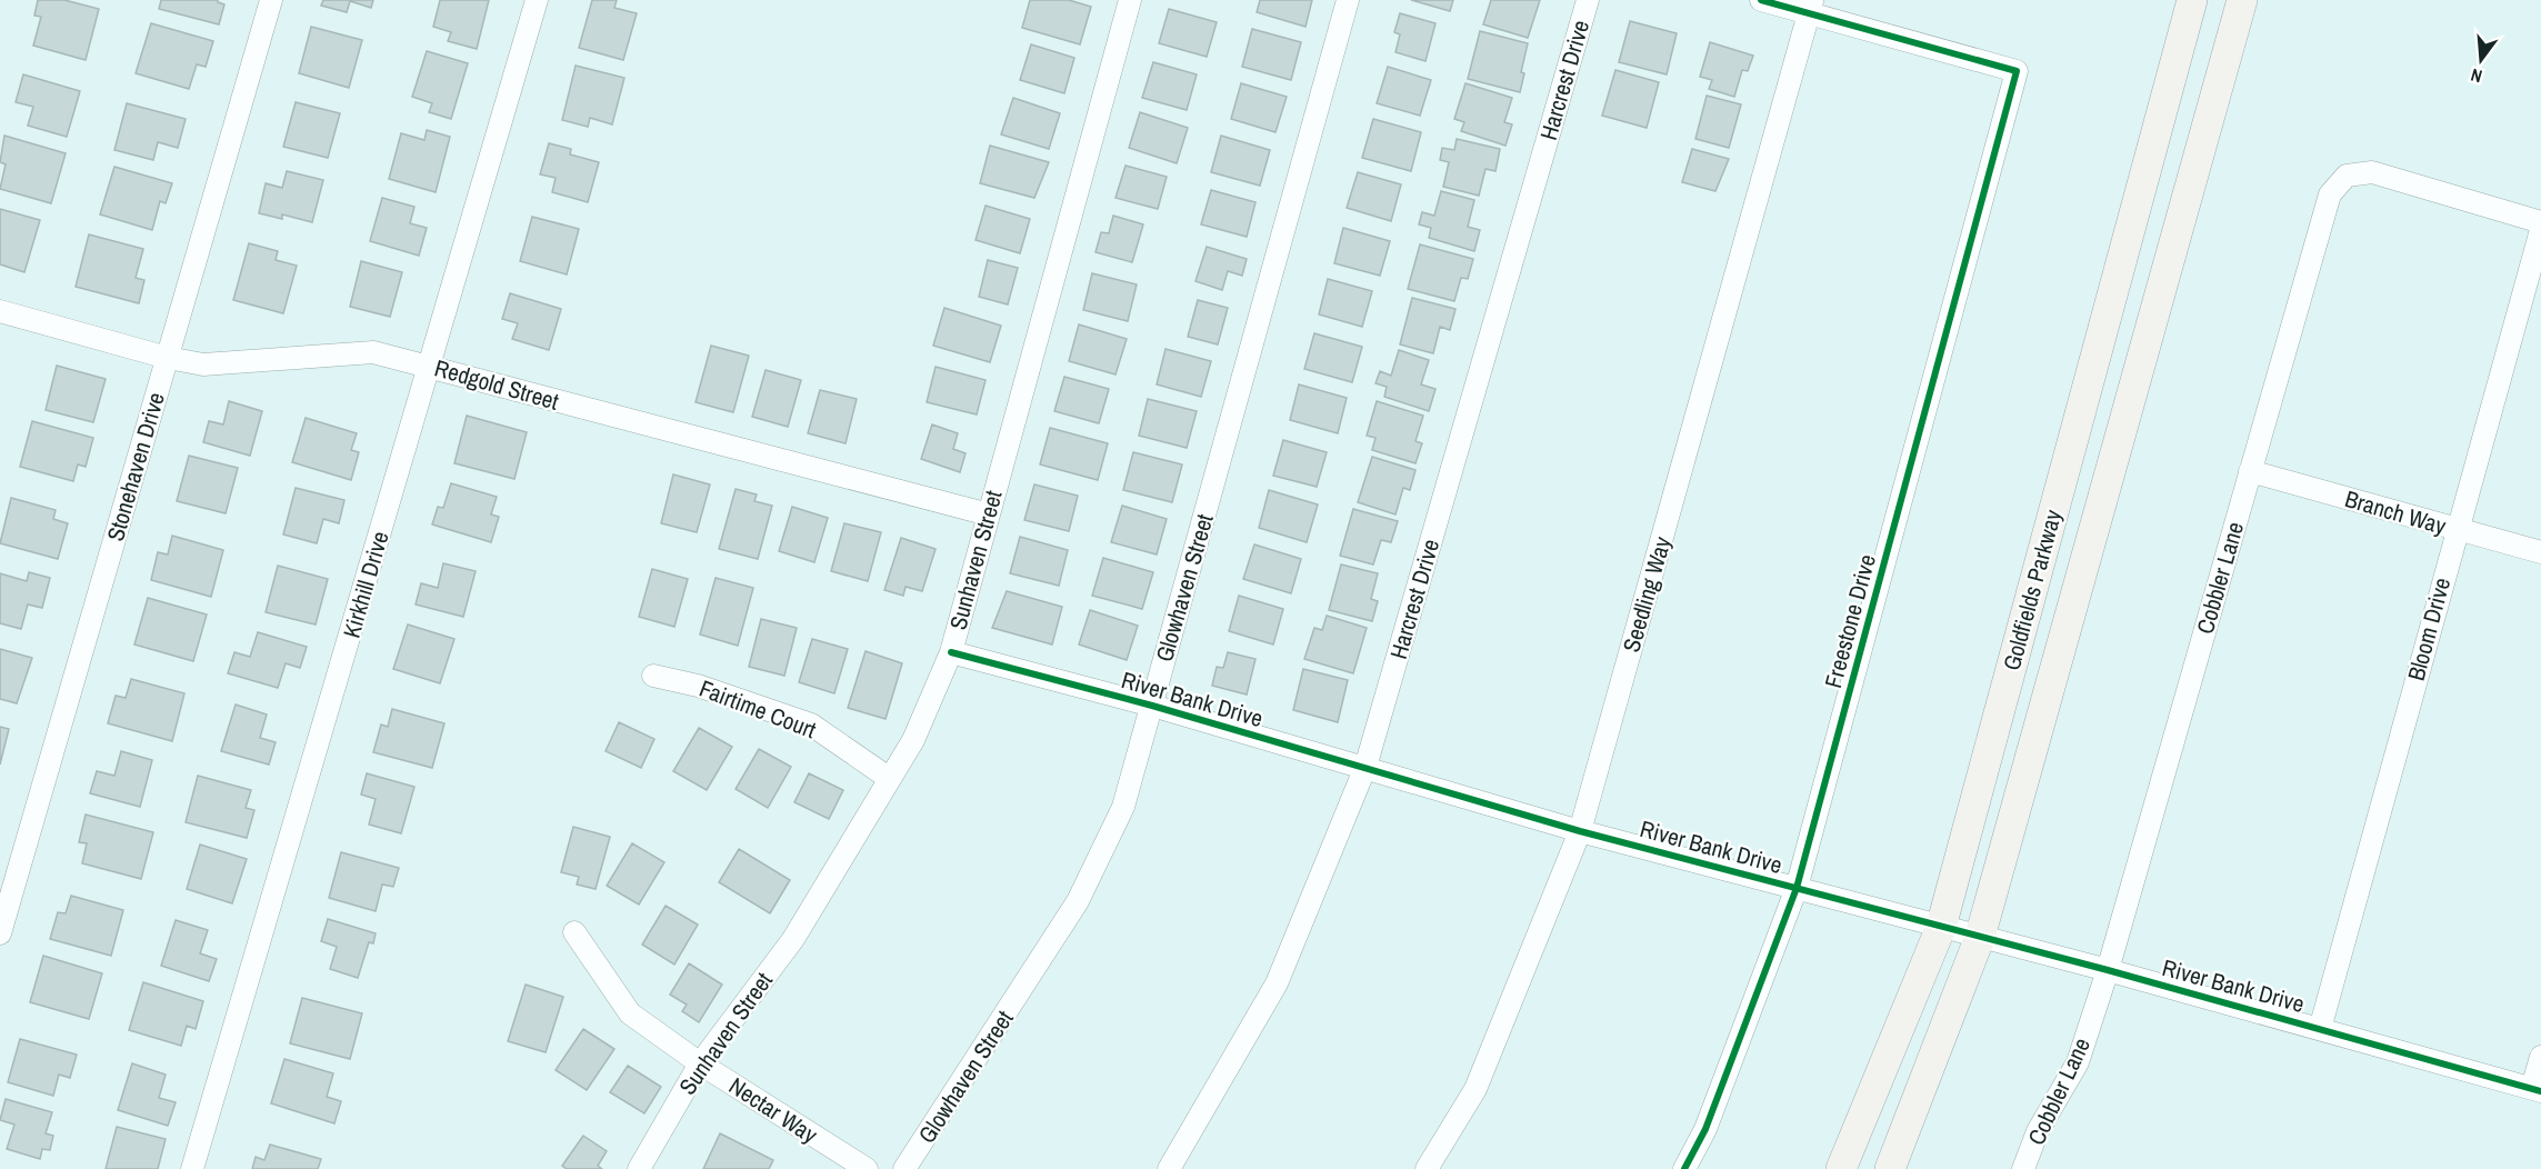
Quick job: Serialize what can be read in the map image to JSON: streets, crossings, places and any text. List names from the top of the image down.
{
  "streets": {
    "main road": ["Goldfields Parkway"],
    "street": [
      "Harcrest Drive",
      "Redgold Street",
      "Stonehaven Drive",
      "Branch Way",
      "Sunhaven Street",
      "Cobbler Lane",
      "Kirkhill Drive",
      "Glowhaven Street",
      "Seedling Way",
      "Freestone Drive",
      "Bloom Drive",
      "River Bank Drive",
      "Fairtime Court",
      "Nectar Way"
    ]
  },
  "crossings": [
    ["Harcrest Drive", "River Bank Drive"],
    ["Redgold Street", "Stonehaven Drive"],
    ["Redgold Street", "Sunhaven Street"],
    ["Redgold Street", "Kirkhill Drive"],
    ["Branch Way", "Cobbler Lane"],
    ["Branch Way", "Bloom Drive"],
    ["Sunhaven Street", "River Bank Drive"],
    ["Sunhaven Street", "Fairtime Court"],
    ["Sunhaven Street", "Nectar Way"],
    ["Cobbler Lane", "River Bank Drive"],
    ["Glowhaven Street", "River Bank Drive"],
    ["Goldfields Parkway", "River Bank Drive"],
    ["Seedling Way", "Freestone Drive"],
    ["Seedling Way", "River Bank Drive"],
    ["Freestone Drive", "River Bank Drive"],
    ["Bloom Drive", "River Bank Drive"]
  ],
  "north": "bottom"
}
